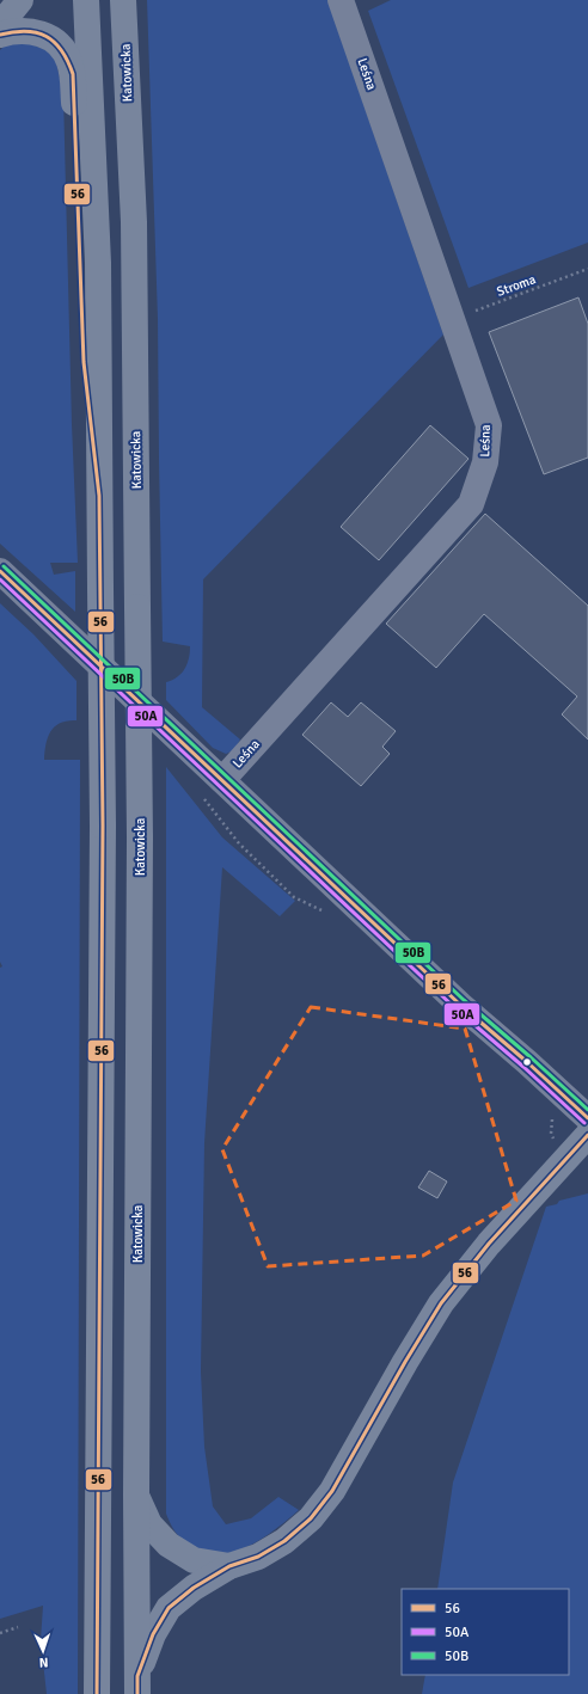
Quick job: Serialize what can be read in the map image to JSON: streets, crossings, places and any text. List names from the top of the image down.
{
  "streets": {
    "main road": ["Katowicka"],
    "street": ["Leśna"],
    "path": ["Stroma"]
  },
  "crossings": [
    ["Leśna", "Stroma"]
  ],
  "lines": ["transit line 56", "transit line 50B", "transit line 50A"],
  "legend": ["56", "50A", "50B"],
  "north": "bottom"
}
